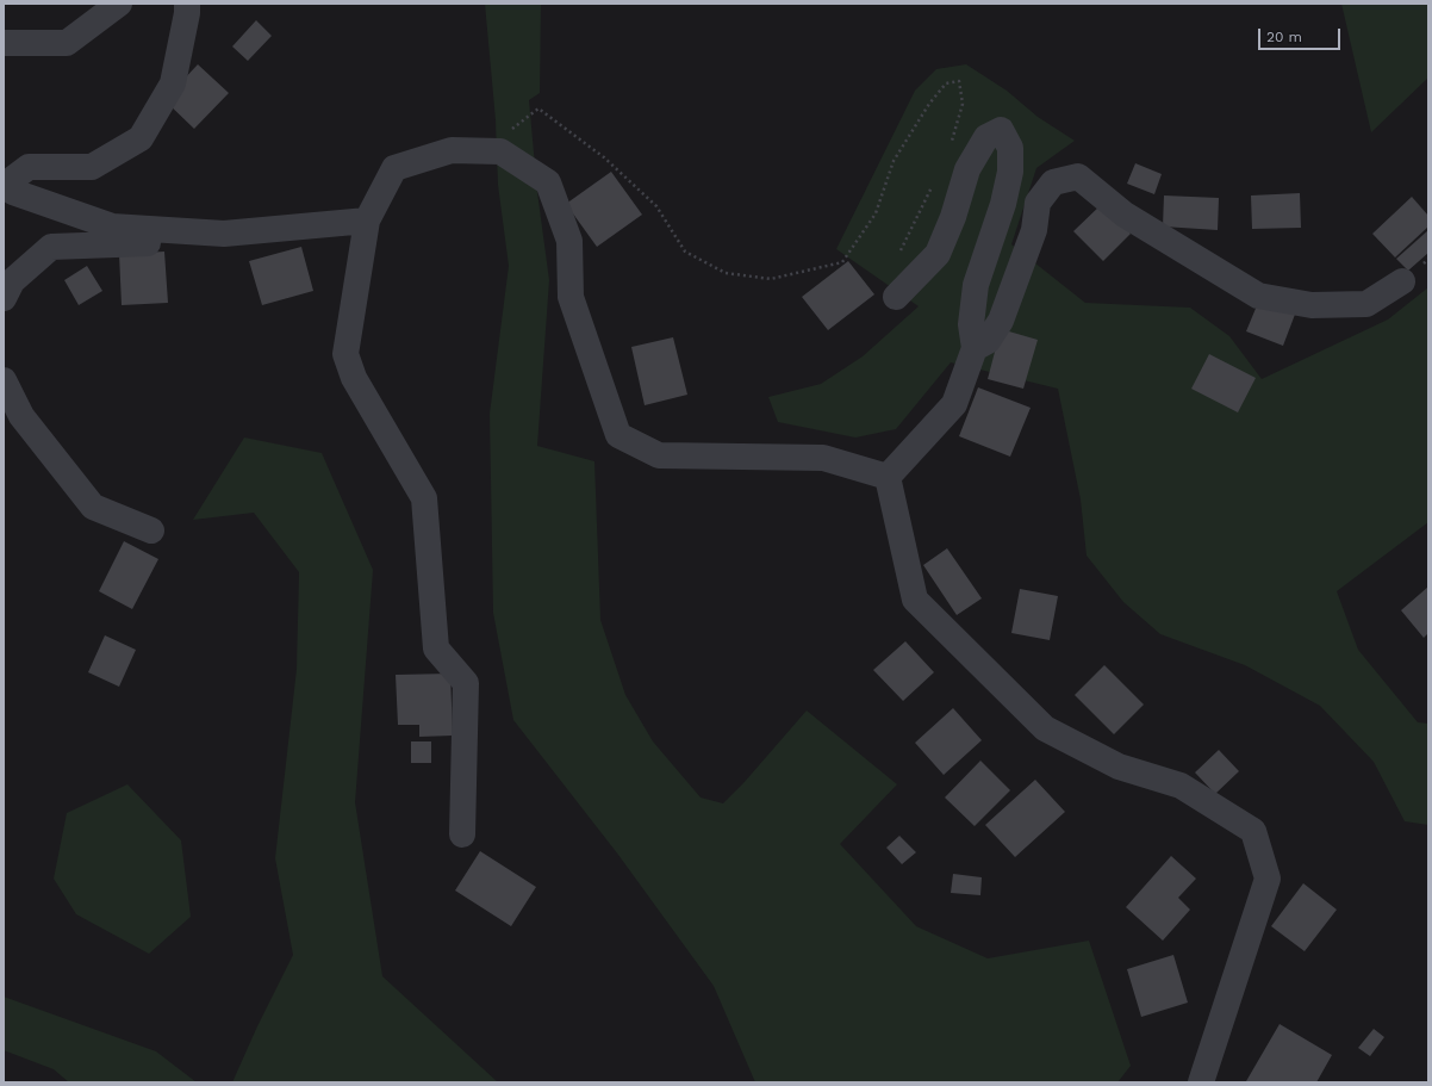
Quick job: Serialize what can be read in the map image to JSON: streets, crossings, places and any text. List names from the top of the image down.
{
  "scale_bar": "20 m"
}
